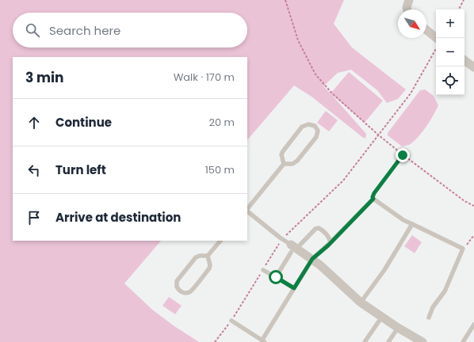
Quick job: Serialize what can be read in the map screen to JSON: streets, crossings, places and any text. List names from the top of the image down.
{
  "north": "bottom right",
  "page": {
    "map_buttons": ["+", "−"],
    "search": "Search here",
    "heading": ["3 min", "Walk · 170 m"],
    "list": [
      ["Continue", "20 m"],
      ["Turn left", "150 m"],
      "Arrive at destination"
    ]
  }
}
